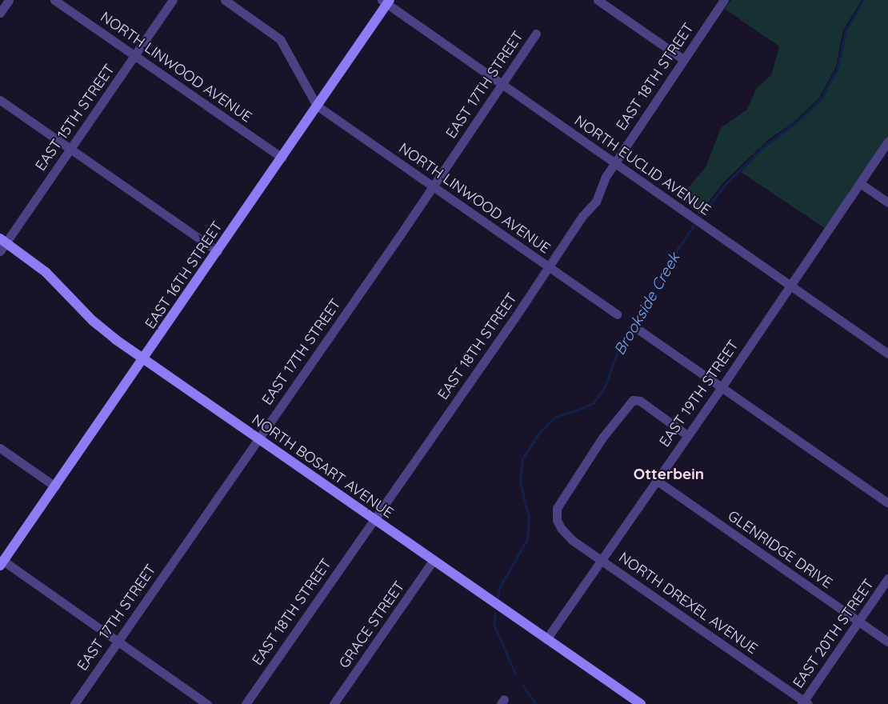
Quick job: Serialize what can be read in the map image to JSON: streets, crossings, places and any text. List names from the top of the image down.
{
  "streets": {
    "street": [
      "NORTH LINWOOD AVENUE",
      "EAST 18TH STREET",
      "EAST 17TH STREET",
      "EAST 15TH STREET",
      "NORTH EUCLID AVENUE",
      "EAST 16TH STREET",
      "EAST 19TH STREET",
      "NORTH BOSART AVENUE",
      "GLENRIDGE DRIVE",
      "NORTH DREXEL AVENUE",
      "GRACE STREET",
      "EAST 20TH STREET"
    ]
  },
  "crossings": [
    ["NORTH LINWOOD AVENUE", "EAST 18TH STREET"],
    ["NORTH LINWOOD AVENUE", "EAST 17TH STREET"],
    ["NORTH LINWOOD AVENUE", "EAST 15TH STREET"],
    ["NORTH LINWOOD AVENUE", "EAST 16TH STREET"],
    ["EAST 18TH STREET", "NORTH EUCLID AVENUE"],
    ["EAST 18TH STREET", "NORTH BOSART AVENUE"],
    ["EAST 17TH STREET", "NORTH EUCLID AVENUE"],
    ["EAST 17TH STREET", "NORTH BOSART AVENUE"],
    ["EAST 15TH STREET", "NORTH BOSART AVENUE"],
    ["NORTH EUCLID AVENUE", "EAST 16TH STREET"],
    ["NORTH EUCLID AVENUE", "EAST 19TH STREET"],
    ["EAST 16TH STREET", "NORTH BOSART AVENUE"],
    ["EAST 19TH STREET", "NORTH BOSART AVENUE"],
    ["EAST 19TH STREET", "GLENRIDGE DRIVE"],
    ["EAST 19TH STREET", "NORTH DREXEL AVENUE"],
    ["NORTH BOSART AVENUE", "GRACE STREET"],
    ["GLENRIDGE DRIVE", "EAST 20TH STREET"],
    ["NORTH DREXEL AVENUE", "EAST 20TH STREET"]
  ],
  "districts": ["Otterbein"],
  "water": ["Brookside Creek"]
}
